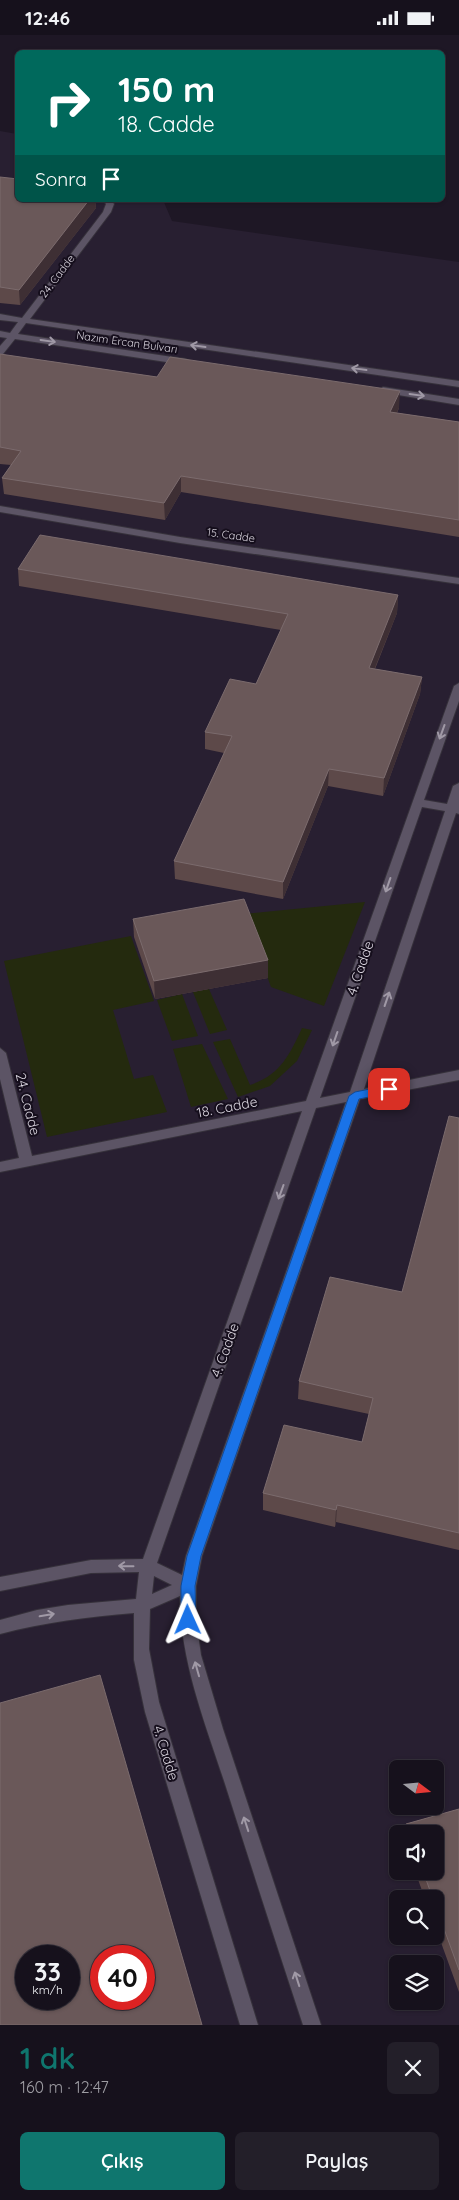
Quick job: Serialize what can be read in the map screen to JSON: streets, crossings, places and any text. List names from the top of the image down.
{
  "streets": {
    "street": [
      "24. Cadde",
      "Nazım Ercan Bulvarı",
      "15. Cadde",
      "4. Cadde",
      "18. Cadde"
    ]
  },
  "crossings": [
    ["24. Cadde", "Nazım Ercan Bulvarı"],
    ["24. Cadde", "18. Cadde"],
    ["4. Cadde", "18. Cadde"]
  ],
  "north": "right",
  "page": {
    "status": "12:46",
    "turn": ["150 m", "18. Cadde"],
    "then": "Sonra",
    "speed": "33 km/h",
    "limit": "40",
    "heading": ["1 dk", "160 m · 12:47"],
    "buttons": ["Çıkış", "Paylaş"]
  }
}
